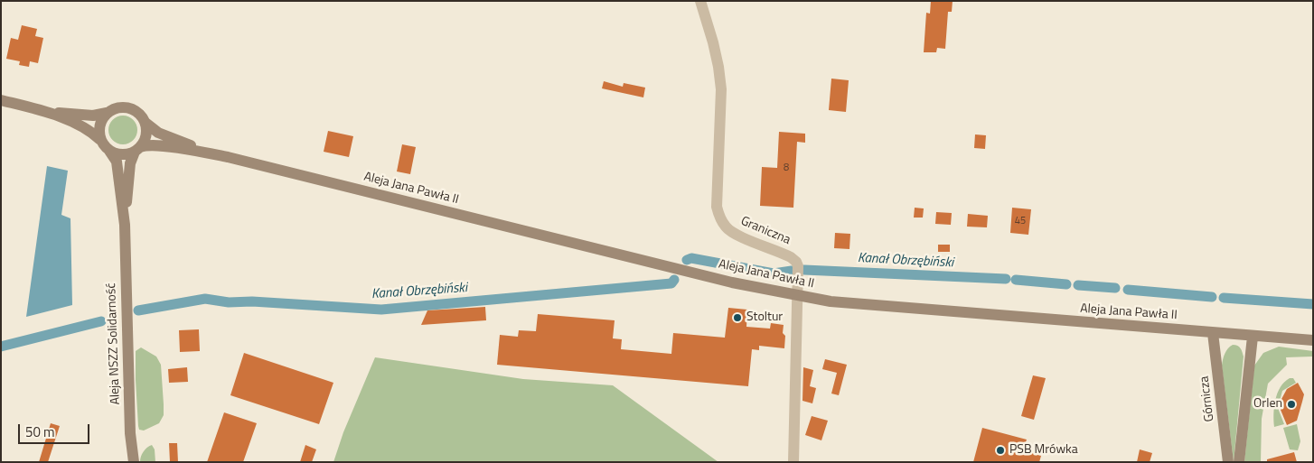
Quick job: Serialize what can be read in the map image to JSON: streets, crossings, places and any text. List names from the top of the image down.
{
  "streets": {
    "main road": ["Aleja Jana Pawła II", "Aleja NSZZ Solidarność", "Górnicza"],
    "street": ["Graniczna"]
  },
  "crossings": [
    ["Aleja Jana Pawła II", "Graniczna"],
    ["Aleja Jana Pawła II", "Aleja NSZZ Solidarność"],
    ["Aleja Jana Pawła II", "Górnicza"]
  ],
  "water": ["Kanał Obrzębiński"],
  "places": ["Stoltur", "Orlen", "PSB Mrówka"],
  "house_numbers": ["8", "45"],
  "scale_bar": "50 m"
}
